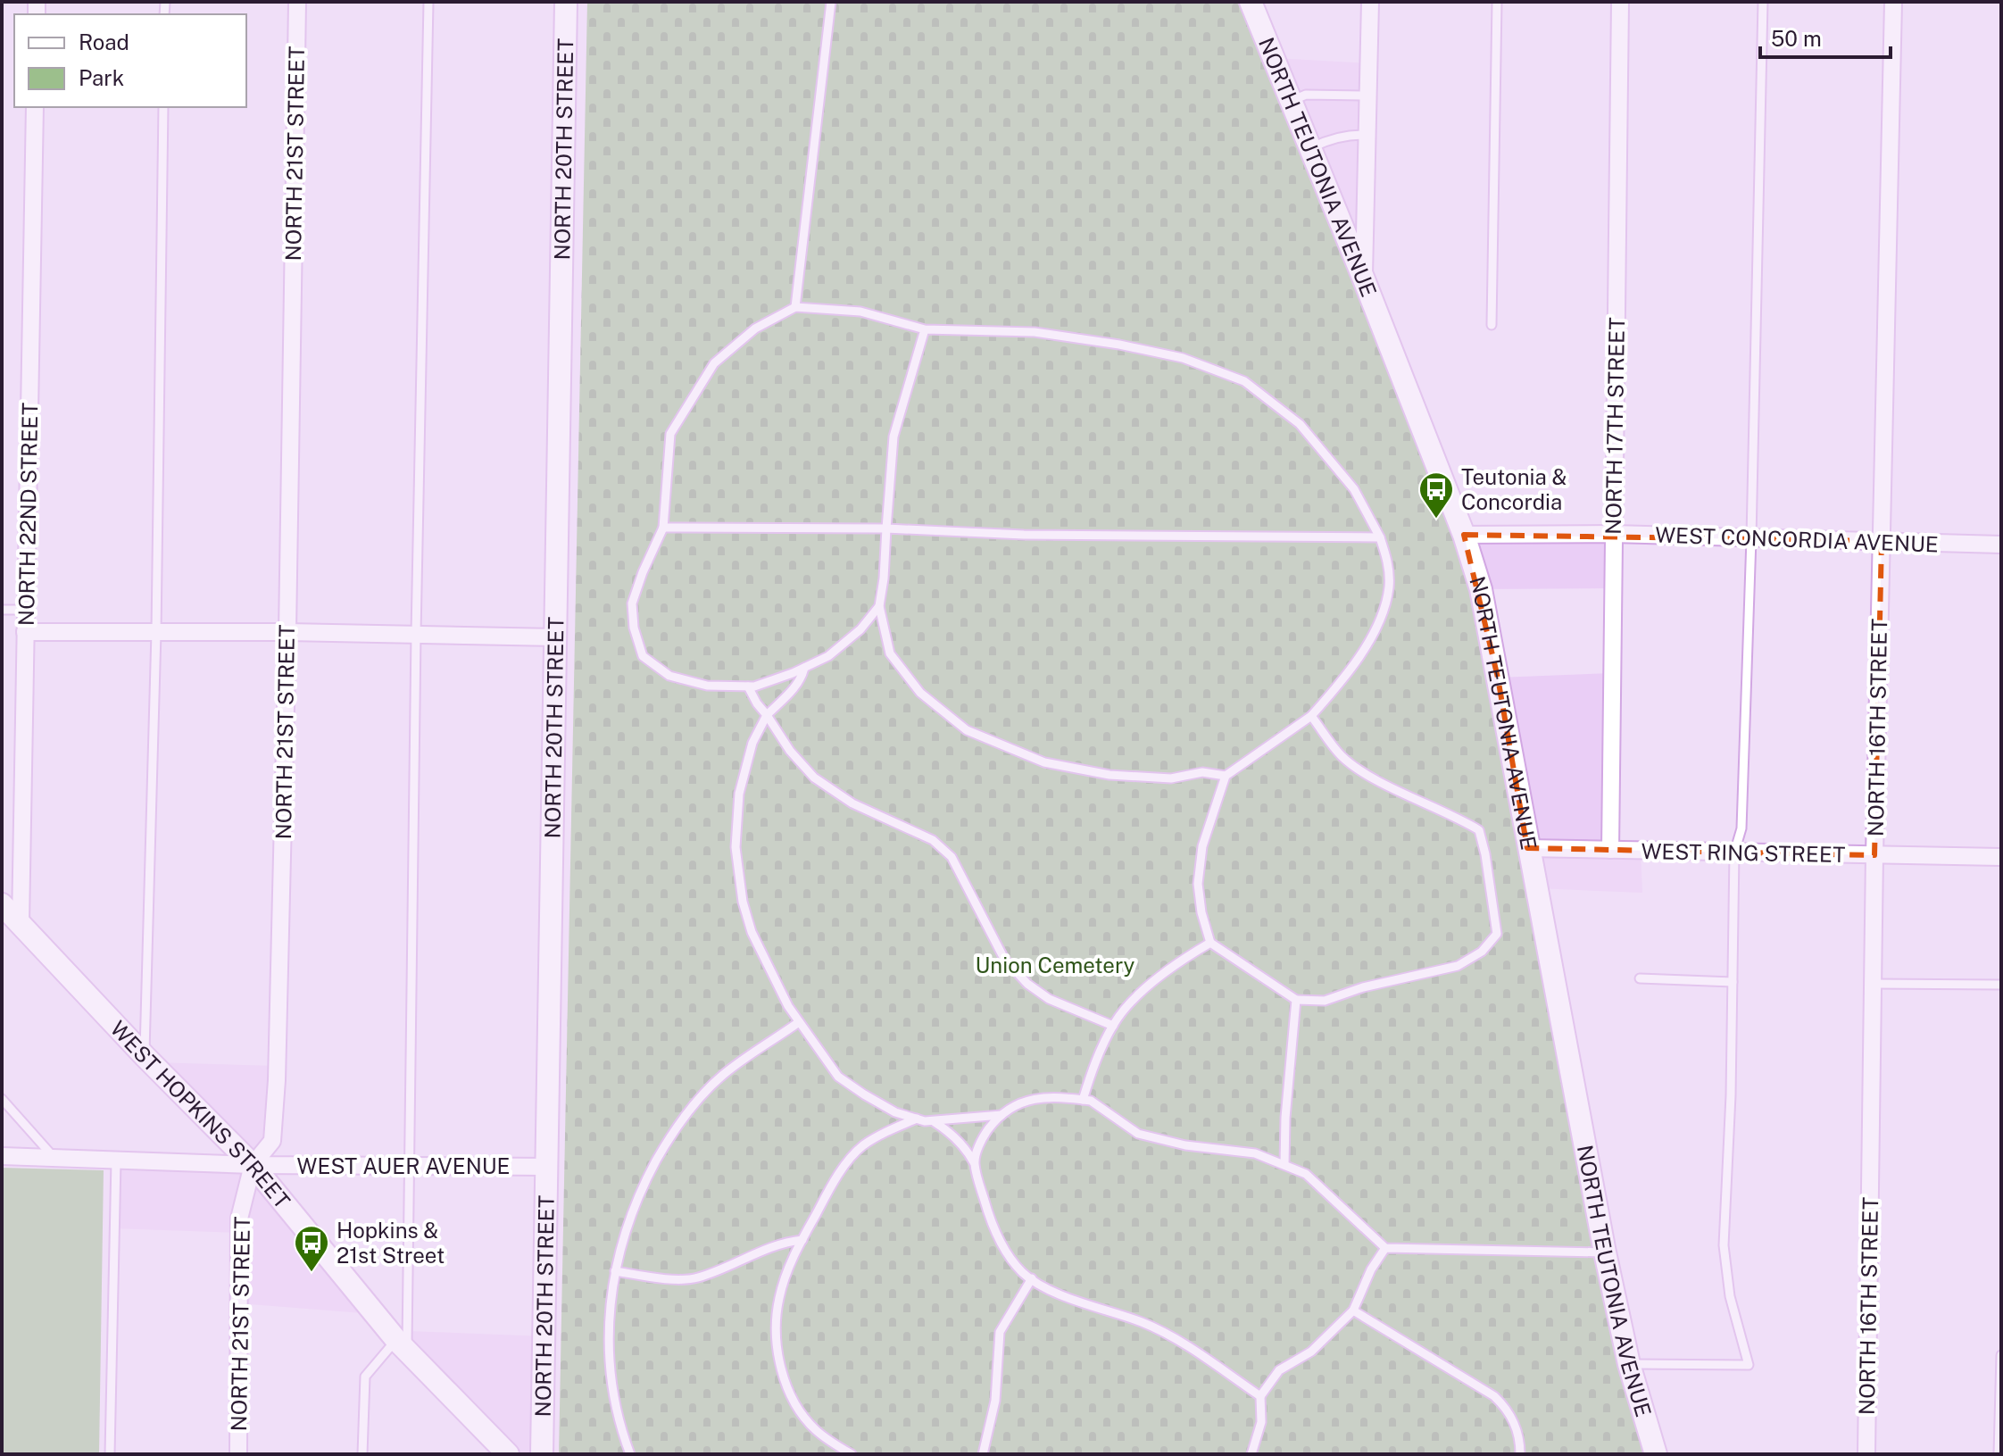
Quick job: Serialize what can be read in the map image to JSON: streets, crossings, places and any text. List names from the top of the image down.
{
  "streets": {
    "main road": ["NORTH 20TH STREET", "NORTH TEUTONIA AVENUE", "WEST HOPKINS STREET"],
    "street": [
      "NORTH 21ST STREET",
      "NORTH 17TH STREET",
      "NORTH 22ND STREET",
      "WEST CONCORDIA AVENUE",
      "NORTH 16TH STREET",
      "WEST RING STREET",
      "WEST AUER AVENUE"
    ]
  },
  "crossings": [
    ["NORTH 20TH STREET", "WEST AUER AVENUE"],
    ["NORTH 21ST STREET", "WEST HOPKINS STREET"],
    ["NORTH 21ST STREET", "WEST AUER AVENUE"],
    ["NORTH TEUTONIA AVENUE", "WEST CONCORDIA AVENUE"],
    ["NORTH TEUTONIA AVENUE", "WEST RING STREET"],
    ["NORTH 17TH STREET", "WEST CONCORDIA AVENUE"],
    ["NORTH 17TH STREET", "WEST RING STREET"],
    ["NORTH 22ND STREET", "WEST HOPKINS STREET"],
    ["WEST CONCORDIA AVENUE", "NORTH 16TH STREET"],
    ["NORTH 16TH STREET", "WEST RING STREET"],
    ["WEST HOPKINS STREET", "WEST AUER AVENUE"]
  ],
  "parks": ["Union Cemetery"],
  "places": {
    "bus stop": ["Teutonia & Concordia", "Hopkins & 21st Street"]
  },
  "legend": ["Road", "Park"],
  "scale_bar": "50 m"
}
